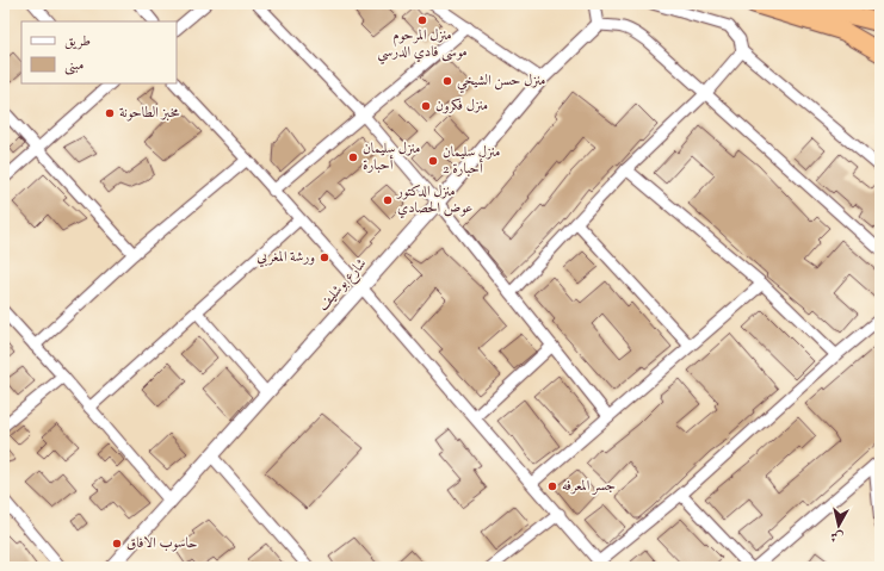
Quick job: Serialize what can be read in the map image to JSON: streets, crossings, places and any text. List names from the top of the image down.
{
  "streets": {
    "street": ["شارع بوشليف"]
  },
  "places": [
    "منزل المرحوم موسى فادي الدرسي",
    "منزل حسن الشيخي",
    "منزل فكرون",
    "مخبز الطاحونة",
    "منزل سليمان أحبارة",
    "منزل سليمان أحبارة 2",
    "منزل الدكتور عوض الحصادي",
    "ورشة المغربي",
    "جسر المعرفه",
    "حاسوب الافاق"
  ],
  "legend": ["طريق", "مبنى"],
  "north": "bottom"
}
